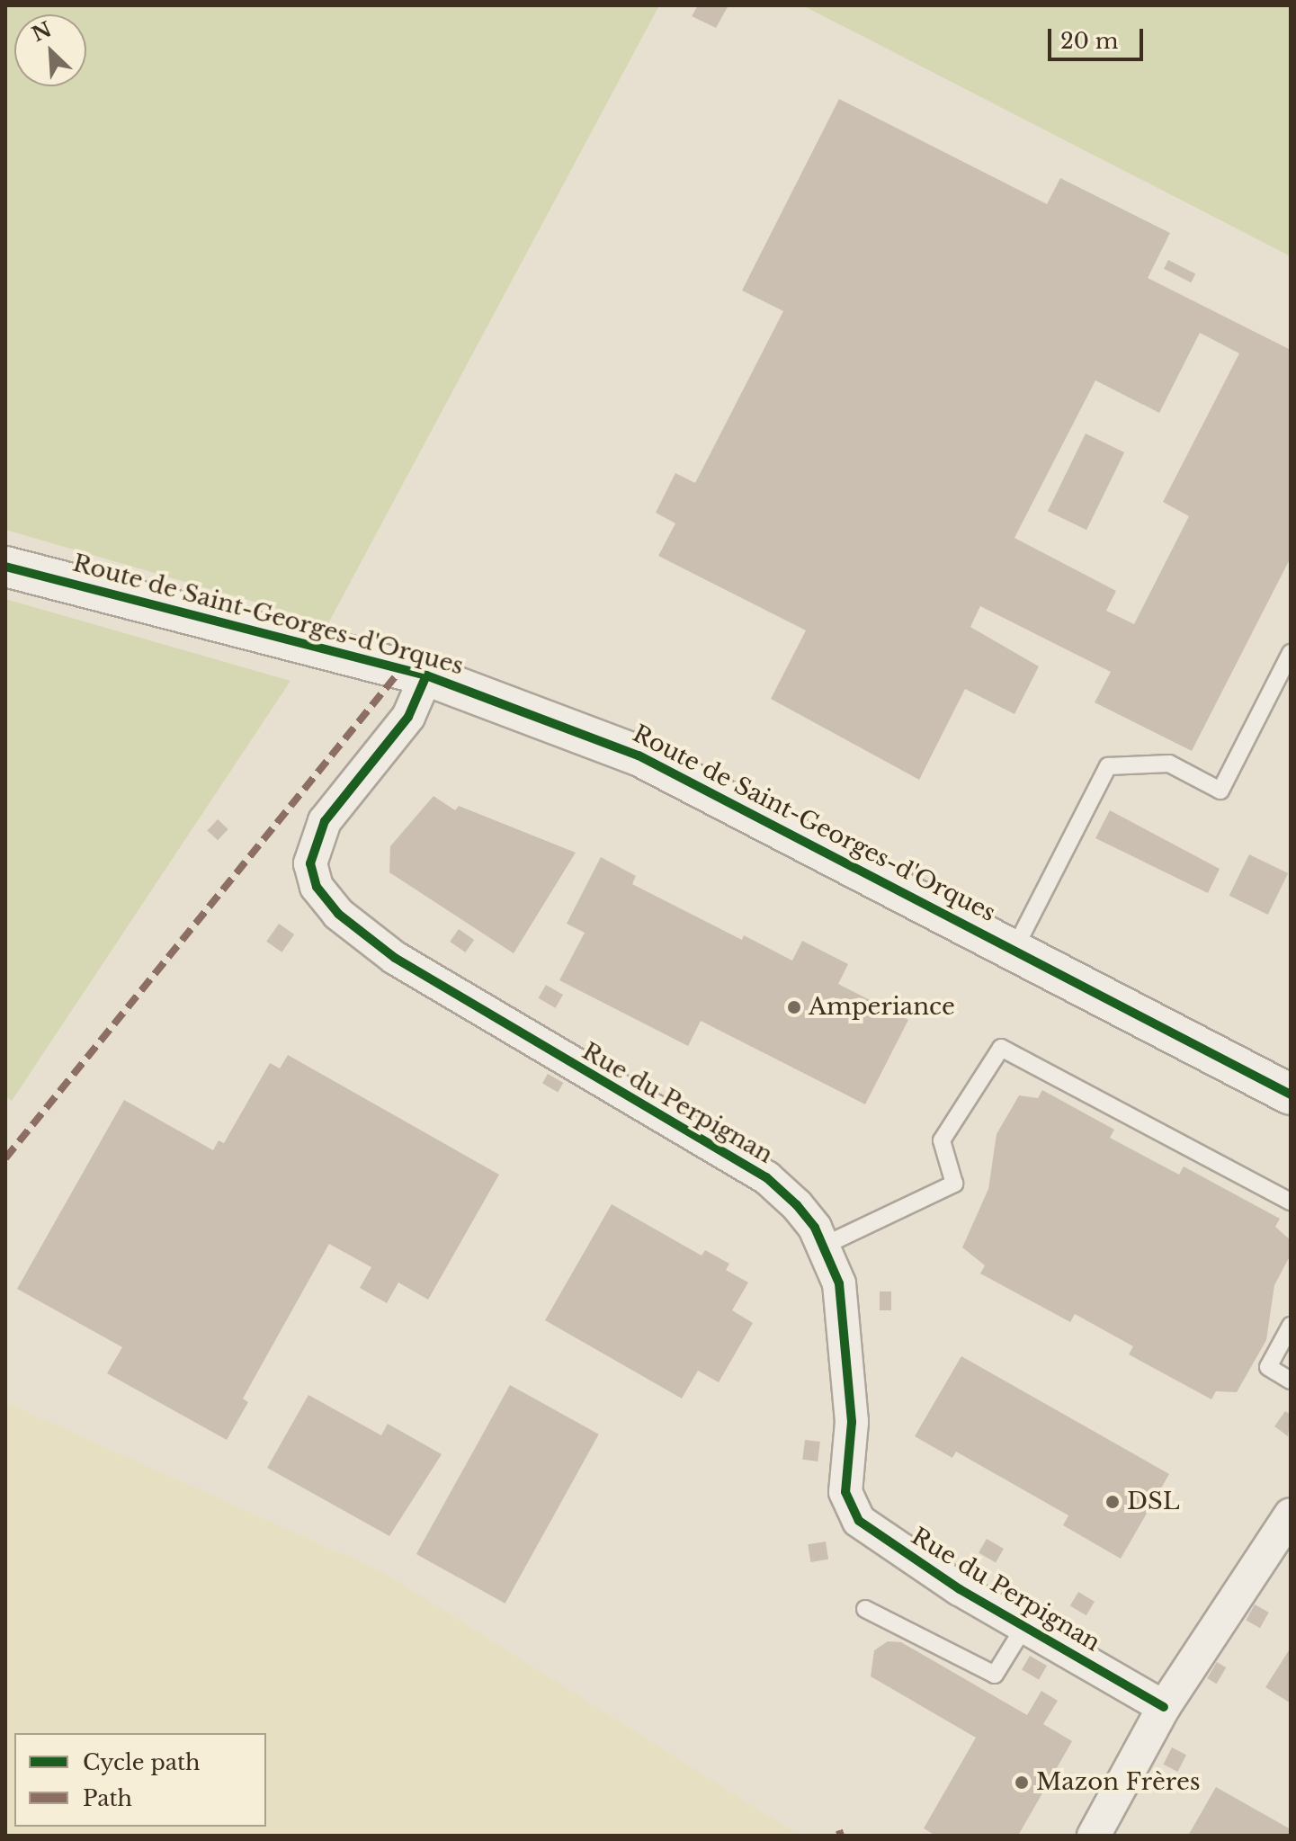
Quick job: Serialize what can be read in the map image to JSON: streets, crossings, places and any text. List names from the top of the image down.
{
  "streets": {
    "street": ["Route de Saint-Georges-d'Orques", "Rue du Perpignan"]
  },
  "crossings": [
    ["Route de Saint-Georges-d'Orques", "Rue du Perpignan"]
  ],
  "places": ["Amperiance", "DSL", "Mazon Frères"],
  "legend": ["Cycle path", "Path"],
  "scale_bar": "20 m",
  "north": "top left"
}
